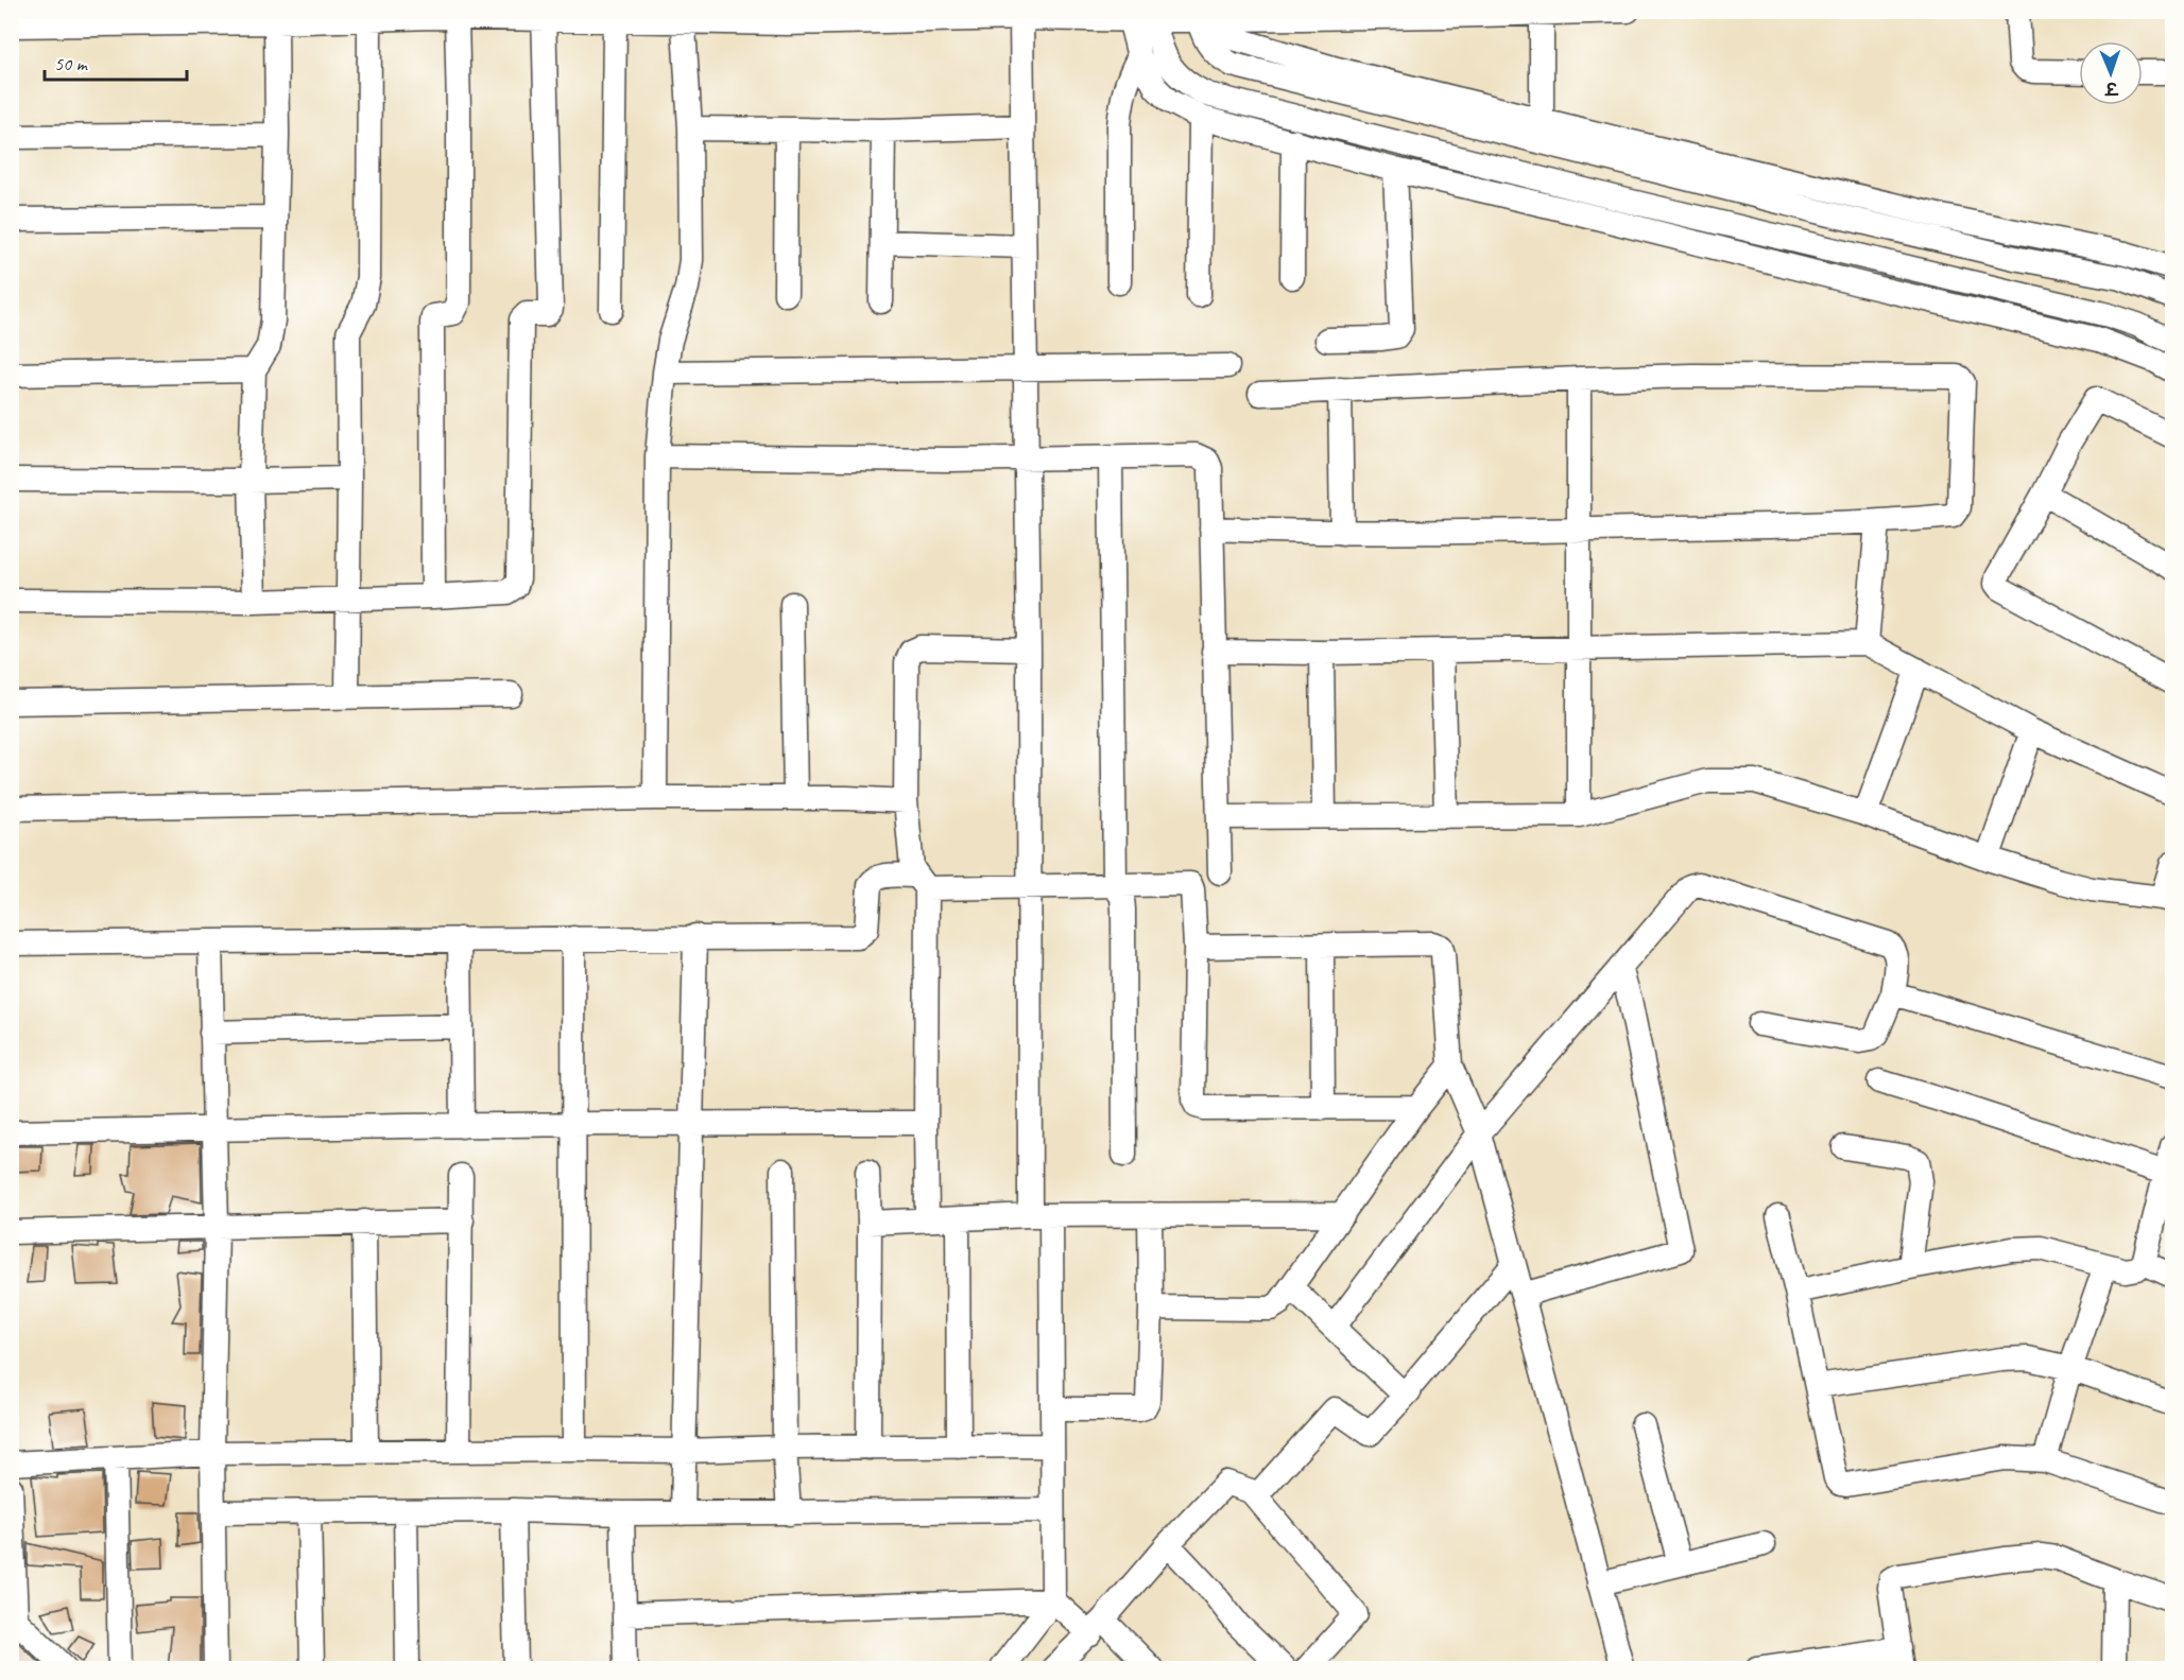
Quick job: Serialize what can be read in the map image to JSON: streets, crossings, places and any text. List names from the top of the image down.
{
  "scale_bar": "50 m",
  "north": "bottom"
}
